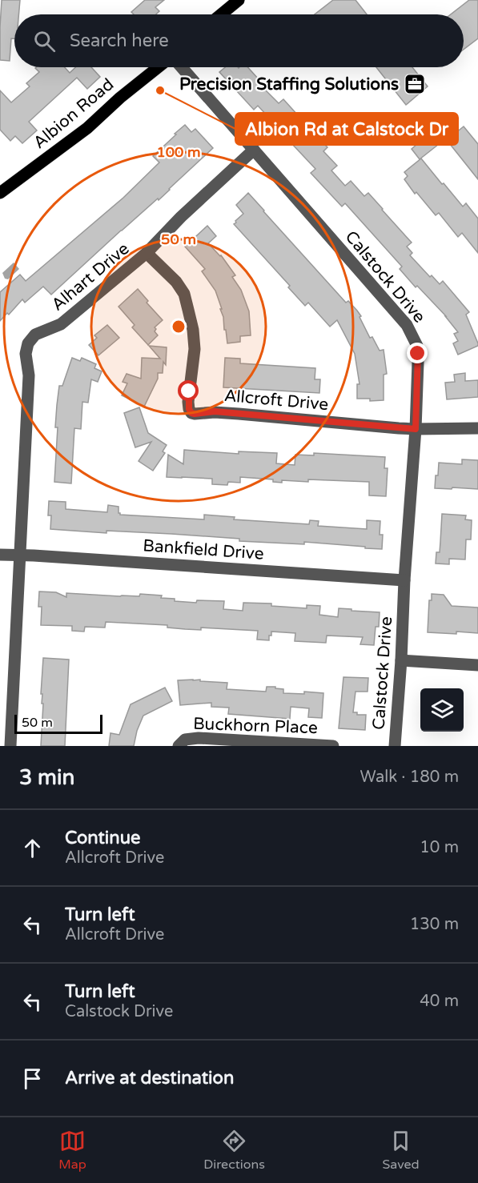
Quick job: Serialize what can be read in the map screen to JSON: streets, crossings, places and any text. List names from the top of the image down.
{
  "streets": {
    "main road": ["Albion Road"],
    "street": [
      "Alhart Drive",
      "Calstock Drive",
      "Allcroft Drive",
      "Bankfield Drive",
      "Buckhorn Place"
    ]
  },
  "crossings": [
    ["Alhart Drive", "Calstock Drive"],
    ["Alhart Drive", "Allcroft Drive"],
    ["Alhart Drive", "Bankfield Drive"],
    ["Calstock Drive", "Allcroft Drive"],
    ["Calstock Drive", "Bankfield Drive"]
  ],
  "places": {
    "office": ["Precision Staffing Solutions"],
    "other": ["Albion Rd at Calstock Dr"]
  },
  "scale_bar": "50 m",
  "page": {
    "search": "Search here",
    "scale": "50 m",
    "heading": ["3 min", "Walk · 180 m"],
    "list": [
      ["Continue", "Allcroft Drive", "10 m"],
      ["Turn left", "Allcroft Drive", "130 m"],
      ["Turn left", "Calstock Drive", "40 m"],
      "Arrive at destination"
    ],
    "nav": ["Map", "Directions", "Saved"]
  },
  "rings": ["100 m", "50 m"]
}
